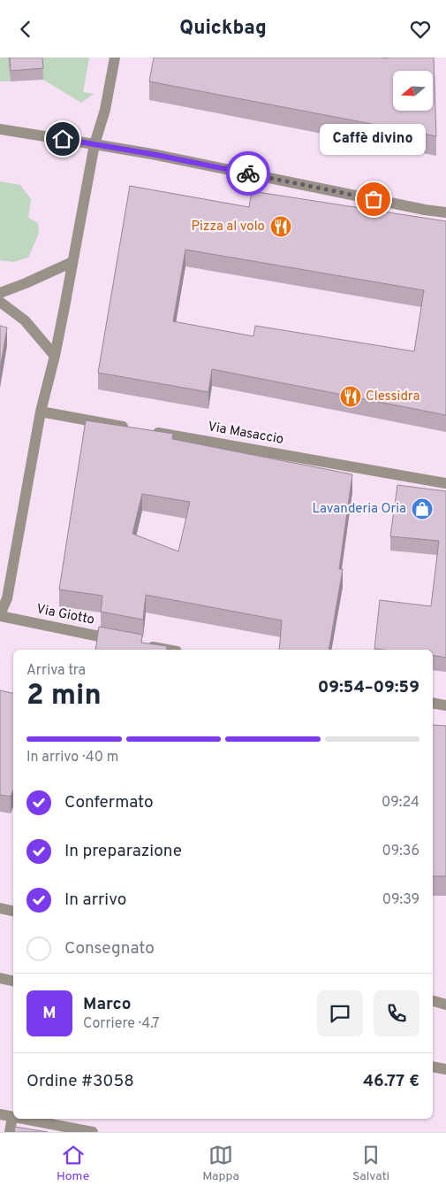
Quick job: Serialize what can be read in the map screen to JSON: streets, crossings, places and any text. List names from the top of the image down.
{
  "streets": {
    "street": ["Via Masaccio", "Via Giotto"]
  },
  "places": {
    "other": ["Caffè divino"],
    "restaurant": ["Pizza al volo", "Clessidra"],
    "shop": ["Lavanderia Oria"]
  },
  "north": "left",
  "page": {
    "header": "Quickbag",
    "bubble": "Caffè divino",
    "heading": ["2 min", "Arriva tra", "09:54–09:59"],
    "panel": [
      "Marco",
      "Corriere · 4.7",
      "Ordine #3058",
      "46.77 €"
    ],
    "bar": "In arrivo · 40 m",
    "list": [
      ["Confermato", "09:24"],
      ["In preparazione", "09:36"],
      ["In arrivo", "09:39"],
      "Consegnato"
    ],
    "round": "M",
    "tabs": ["Home", "Mappa", "Salvati"]
  }
}
